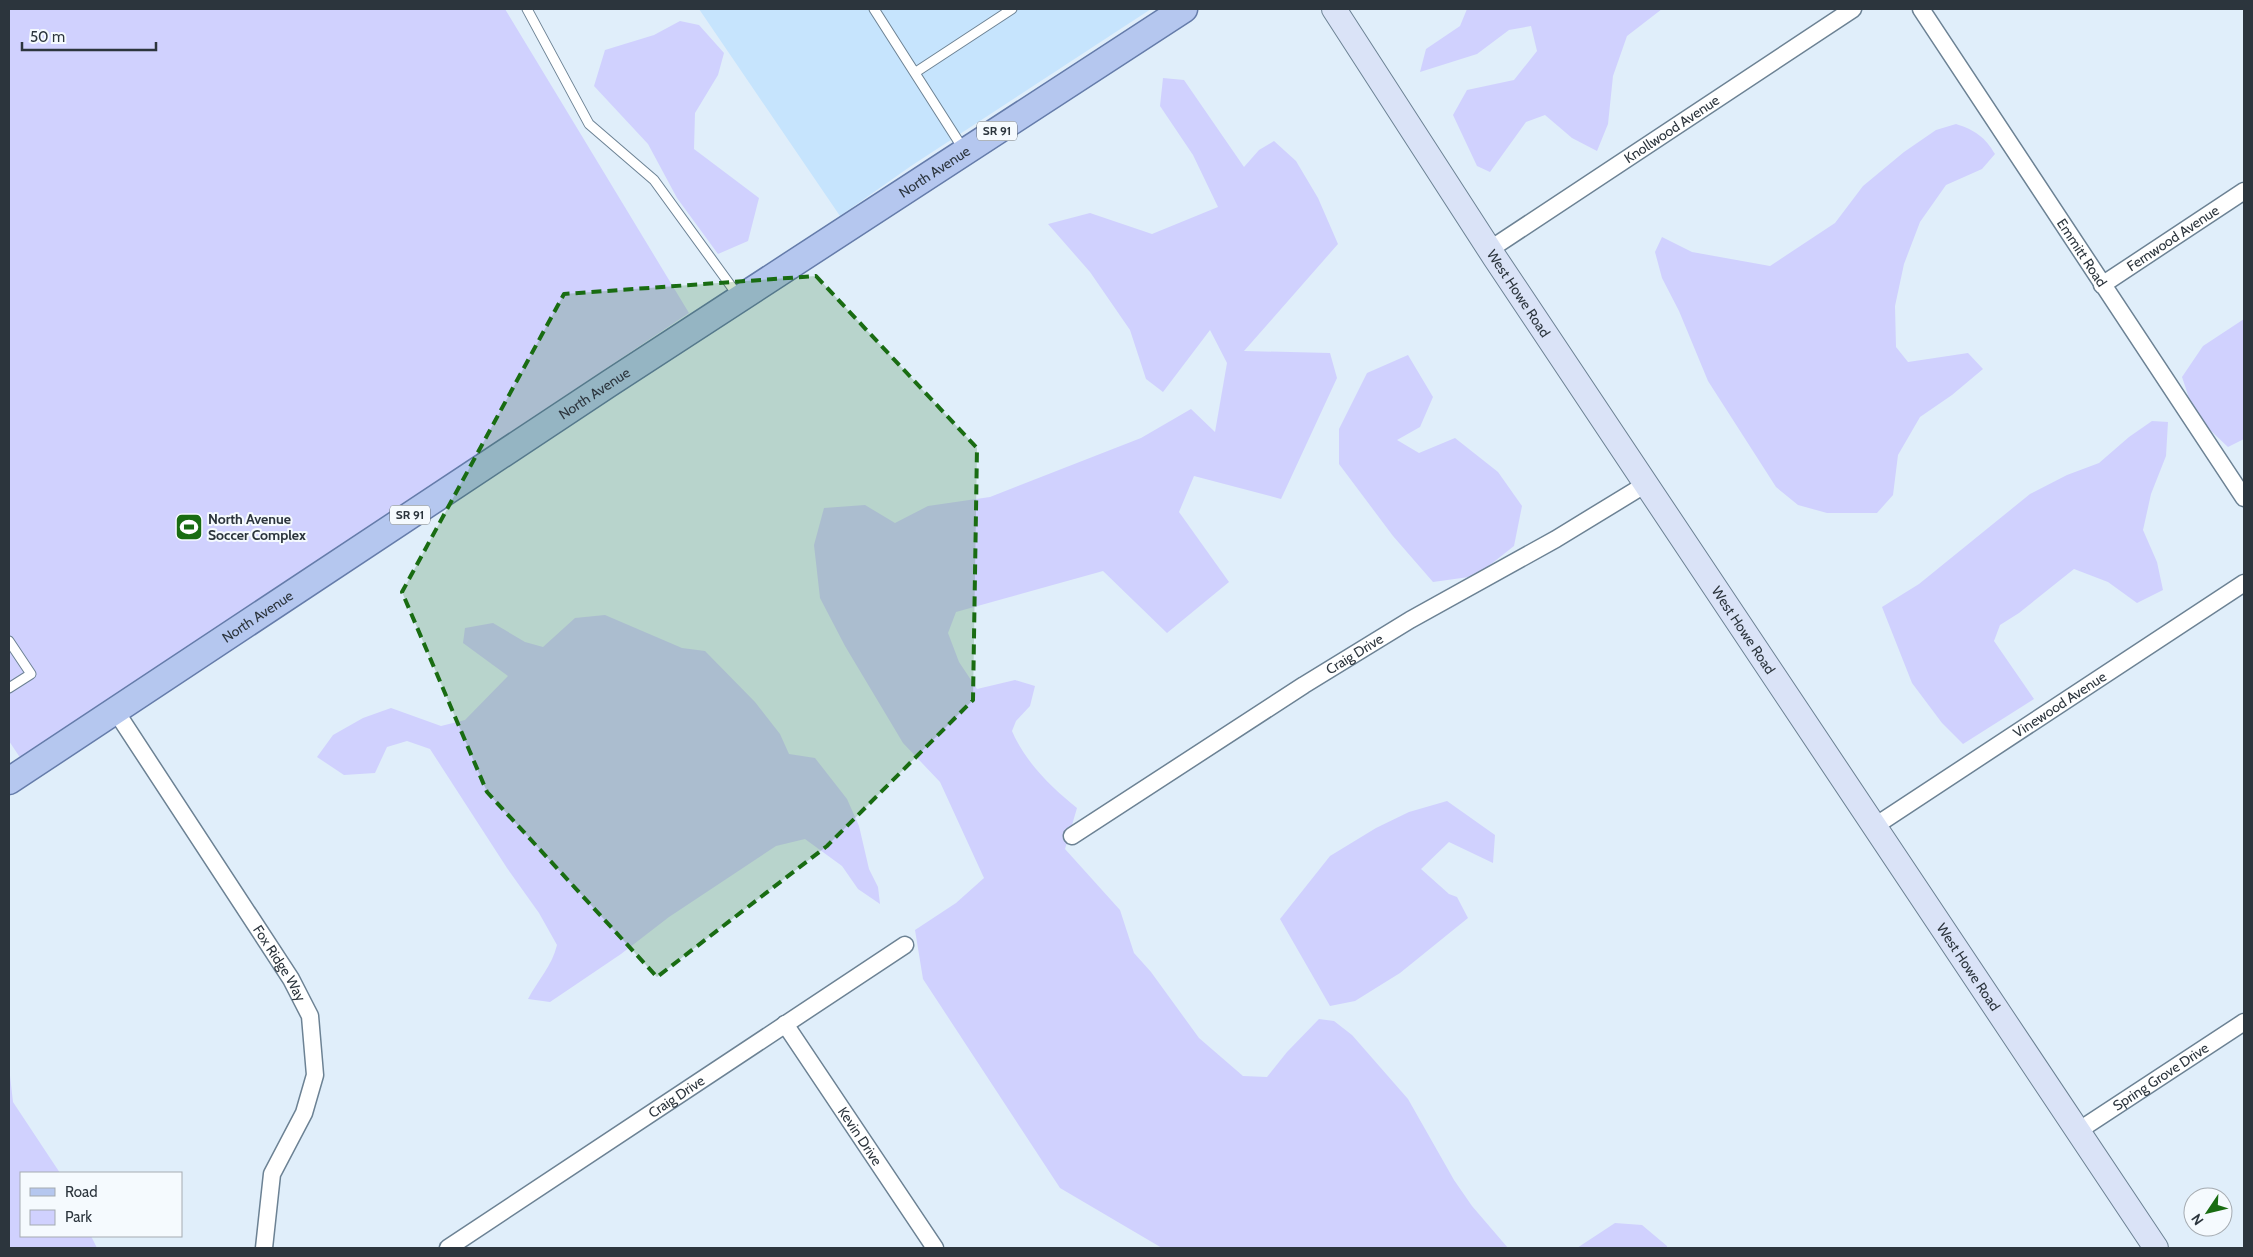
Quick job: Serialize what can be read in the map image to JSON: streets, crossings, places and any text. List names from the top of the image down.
{
  "streets": {
    "main road": ["SR 91", "North Avenue", "West Howe Road"],
    "street": [
      "Knollwood Avenue",
      "Fernwood Avenue",
      "Emmitt Road",
      "Craig Drive",
      "Vinewood Avenue",
      "Fox Ridge Way",
      "Spring Grove Drive",
      "Kevin Drive"
    ]
  },
  "crossings": [
    ["Knollwood Avenue", "West Howe Road"],
    ["North Avenue", "Fox Ridge Way"],
    ["Fernwood Avenue", "Emmitt Road"],
    ["West Howe Road", "Craig Drive"],
    ["West Howe Road", "Vinewood Avenue"],
    ["West Howe Road", "Spring Grove Drive"],
    ["Craig Drive", "Kevin Drive"]
  ],
  "places": {
    "sports": ["North Avenue Soccer Complex"]
  },
  "legend": ["Road", "Park"],
  "scale_bar": "50 m",
  "north": "bottom left"
}
